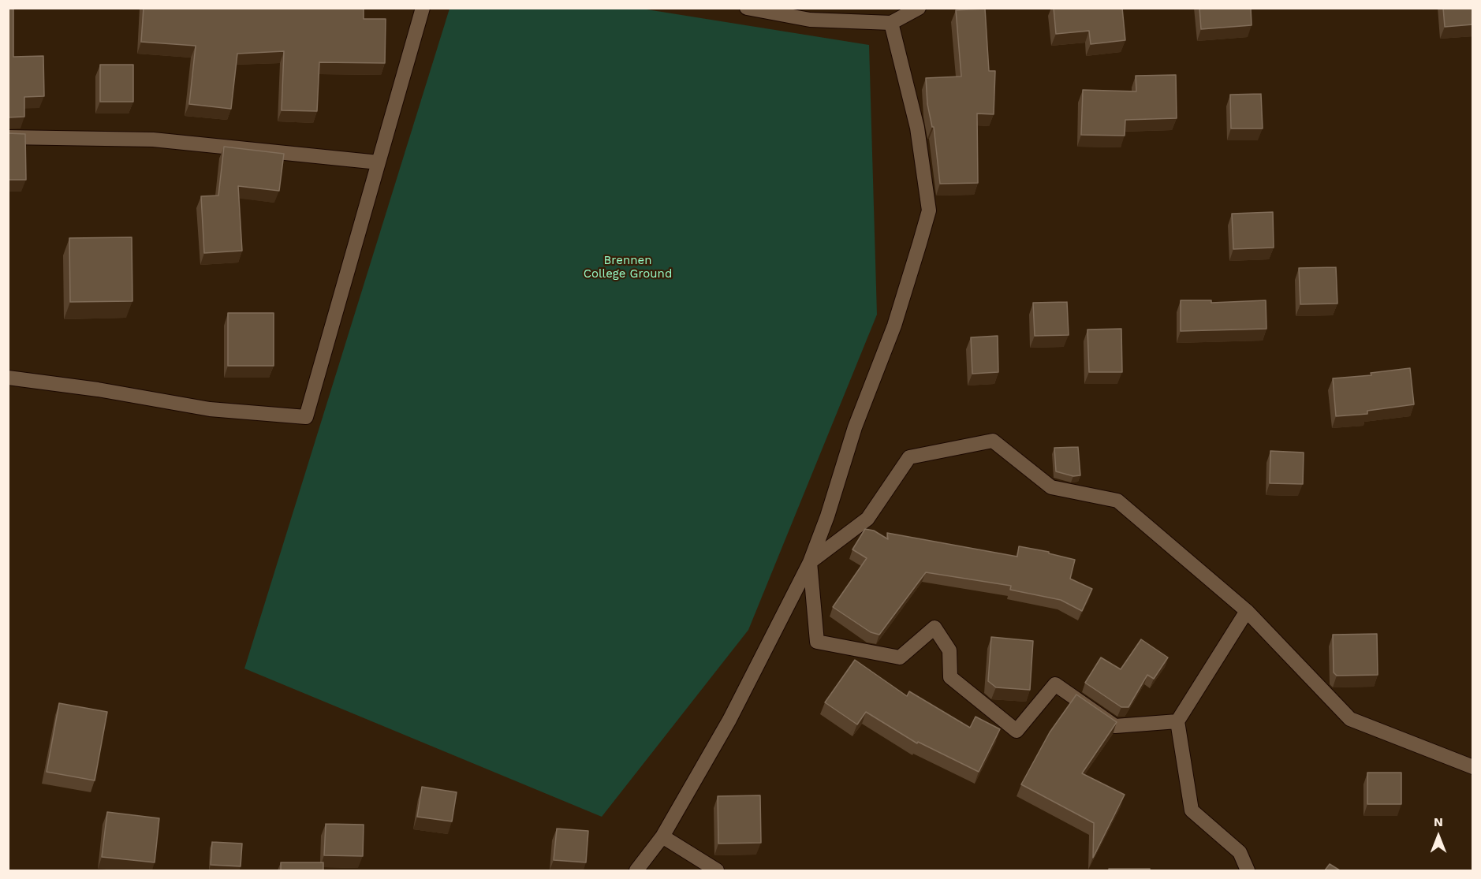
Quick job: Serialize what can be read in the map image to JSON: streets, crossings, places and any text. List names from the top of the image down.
{
  "parks": ["Brennen College Ground"],
  "north": "top"
}
